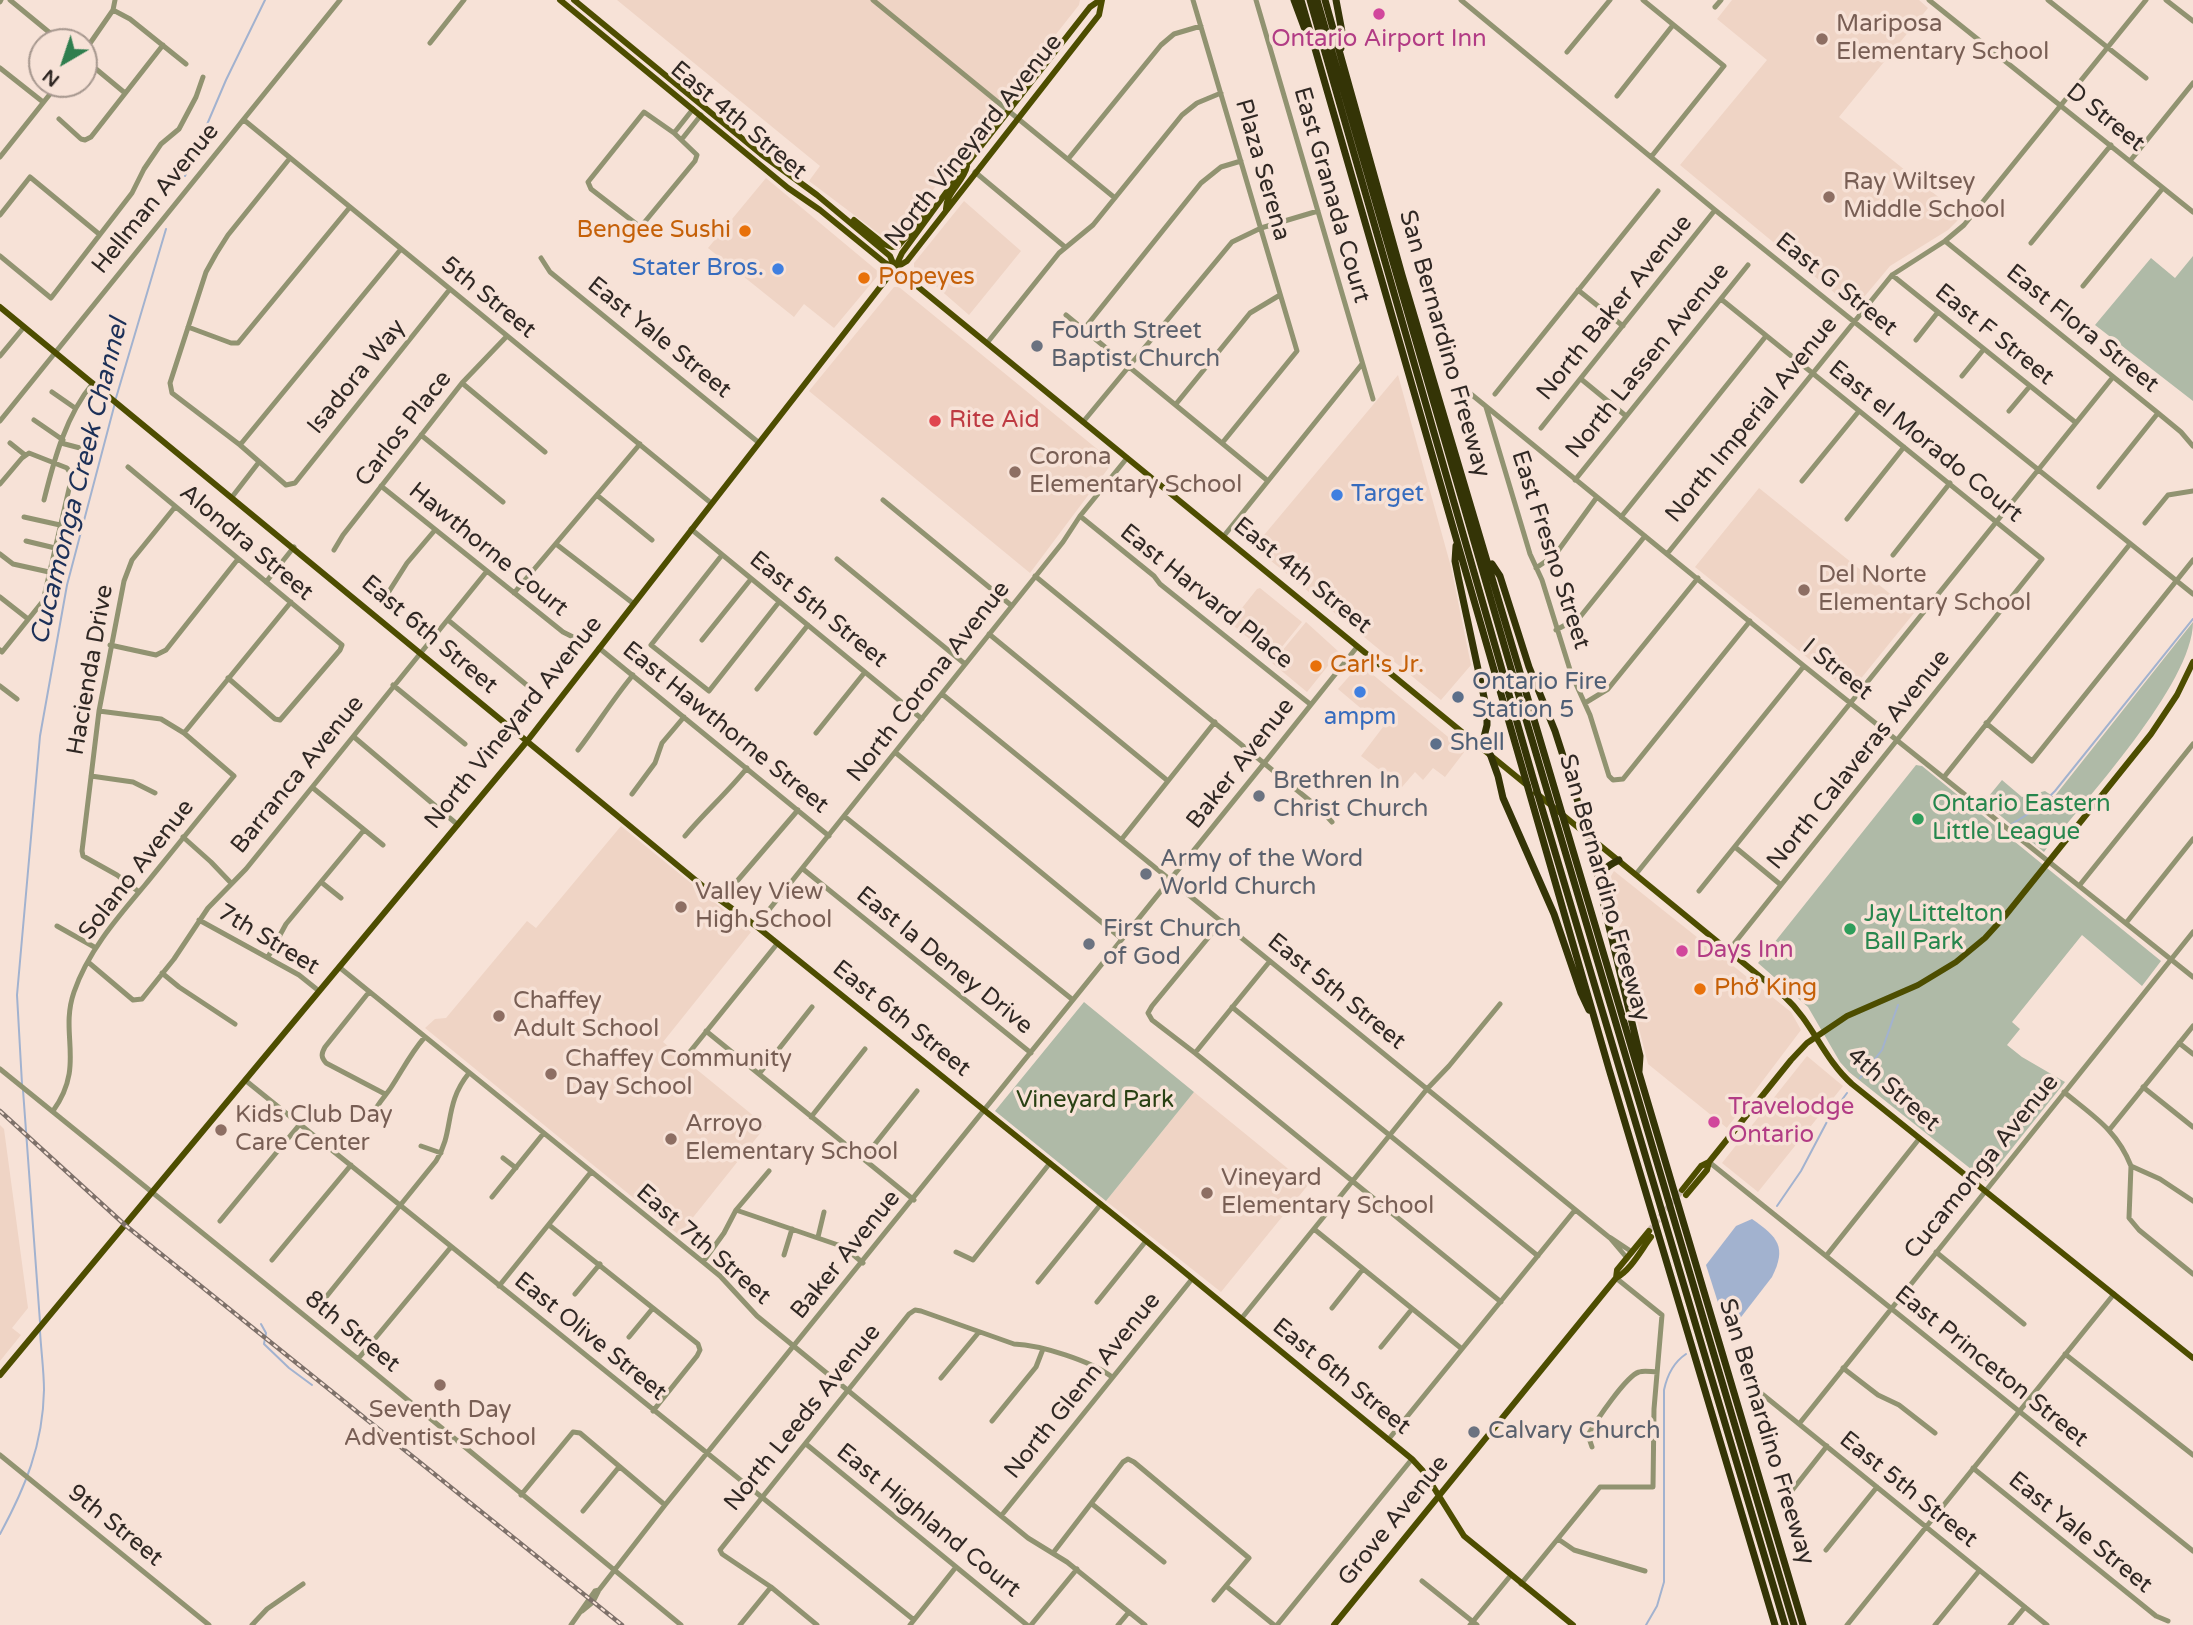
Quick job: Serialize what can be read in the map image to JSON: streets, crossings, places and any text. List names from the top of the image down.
{
  "streets": {
    "highway": ["San Bernardino Freeway"],
    "main road": [
      "East 4th Street",
      "North Vineyard Avenue",
      "East 6th Street",
      "4th Street",
      "Grove Avenue"
    ],
    "street": [
      "D Street",
      "Plaza Serena",
      "East Granada Court",
      "Hellman Avenue",
      "East G Street",
      "5th Street",
      "North Baker Avenue",
      "East Flora Street",
      "East F Street",
      "East Yale Street",
      "North Lassen Avenue",
      "Isadora Way",
      "North Imperial Avenue",
      "Carlos Place",
      "East el Morado Court",
      "Alondra Street",
      "Hawthorne Court",
      "East Fresno Street",
      "East Harvard Place",
      "East 5th Street",
      "Hacienda Drive",
      "I Street",
      "North Corona Avenue",
      "East Hawthorne Street",
      "North Calaveras Avenue",
      "Baker Avenue",
      "Barranca Avenue",
      "Solano Avenue",
      "7th Street",
      "East la Deney Drive",
      "Cucamonga Avenue",
      "East 7th Street",
      "8th Street",
      "East Olive Street",
      "East Princeton Street",
      "North Glenn Avenue",
      "North Leeds Avenue",
      "East Highland Court",
      "9th Street"
    ]
  },
  "crossings": [
    ["D Street", "North Imperial Avenue"],
    ["East 4th Street", "North Vineyard Avenue"],
    ["East 4th Street", "North Corona Avenue"],
    ["East 4th Street", "Baker Avenue"],
    ["East 4th Street", "4th Street"],
    ["North Vineyard Avenue", "5th Street"],
    ["North Vineyard Avenue", "East Yale Street"],
    ["North Vineyard Avenue", "East 5th Street"],
    ["North Vineyard Avenue", "East 6th Street"],
    ["North Vineyard Avenue", "East Hawthorne Street"],
    ["North Vineyard Avenue", "7th Street"],
    ["North Vineyard Avenue", "East 7th Street"],
    ["North Vineyard Avenue", "8th Street"],
    ["North Vineyard Avenue", "East Olive Street"],
    ["Hellman Avenue", "5th Street"],
    ["Hellman Avenue", "East 6th Street"],
    ["East G Street", "North Baker Avenue"],
    ["East G Street", "North Imperial Avenue"],
    ["5th Street", "Isadora Way"],
    ["5th Street", "Carlos Place"],
    ["East Flora Street", "North Imperial Avenue"],
    ["East F Street", "North Imperial Avenue"],
    ["North Lassen Avenue", "East el Morado Court"],
    ["North Lassen Avenue", "I Street"],
    ["North Imperial Avenue", "East el Morado Court"],
    ["North Imperial Avenue", "I Street"],
    ["Carlos Place", "Hawthorne Court"],
    ["East el Morado Court", "North Calaveras Avenue"],
    ["Alondra Street", "Hacienda Drive"],
    ["Hawthorne Court", "Barranca Avenue"],
    ["East Fresno Street", "I Street"],
    ["East Harvard Place", "North Corona Avenue"],
    ["East Harvard Place", "Baker Avenue"],
    ["East 5th Street", "North Corona Avenue"],
    ["East 5th Street", "Baker Avenue"],
    ["East 5th Street", "Cucamonga Avenue"],
    ["East 5th Street", "Grove Avenue"],
    ["East 6th Street", "North Corona Avenue"],
    ["East 6th Street", "Baker Avenue"],
    ["East 6th Street", "Barranca Avenue"],
    ["East 6th Street", "North Glenn Avenue"],
    ["East 6th Street", "Grove Avenue"],
    ["Hacienda Drive", "Solano Avenue"],
    ["I Street", "North Calaveras Avenue"],
    ["I Street", "Cucamonga Avenue"],
    ["North Corona Avenue", "East Hawthorne Street"],
    ["North Corona Avenue", "East la Deney Drive"],
    ["East Hawthorne Street", "Baker Avenue"],
    ["North Calaveras Avenue", "4th Street"],
    ["Baker Avenue", "East la Deney Drive"],
    ["Baker Avenue", "East 7th Street"],
    ["Baker Avenue", "8th Street"],
    ["Baker Avenue", "East Olive Street"],
    ["Barranca Avenue", "Solano Avenue"],
    ["Barranca Avenue", "7th Street"],
    ["Solano Avenue", "8th Street"],
    ["4th Street", "Cucamonga Avenue"],
    ["Cucamonga Avenue", "East Princeton Street"],
    ["East 7th Street", "North Glenn Avenue"],
    ["East 7th Street", "North Leeds Avenue"],
    ["East Olive Street", "North Leeds Avenue"],
    ["North Leeds Avenue", "East Highland Court"]
  ],
  "water": ["Cucamonga Creek Channel"],
  "parks": ["Vineyard Park"],
  "places": [
    "Ontario Airport Inn",
    "Mariposa Elementary School",
    "Ray Wiltsey Middle School",
    "Bengee Sushi",
    "Stater Bros.",
    "Popeyes",
    "Fourth Street Baptist Church",
    "Rite Aid",
    "Corona Elementary School",
    "Target",
    "Del Norte Elementary School",
    "Carl's Jr.",
    "ampm",
    "Ontario Fire Station 5",
    "Shell",
    "Brethren In Christ Church",
    "Ontario Eastern Little League",
    "Army of the Word World Church",
    "Valley View High School",
    "Jay Littelton Ball Park",
    "First Church of God",
    "Days Inn",
    "Phở King",
    "Chaffey Adult School",
    "Chaffey Community Day School",
    "Travelodge Ontario",
    "Kids Club Day Care Center",
    "Arroyo Elementary School",
    "Vineyard Elementary School",
    "Seventh Day Adventist School",
    "Calvary Church"
  ],
  "north": "bottom left"
}
